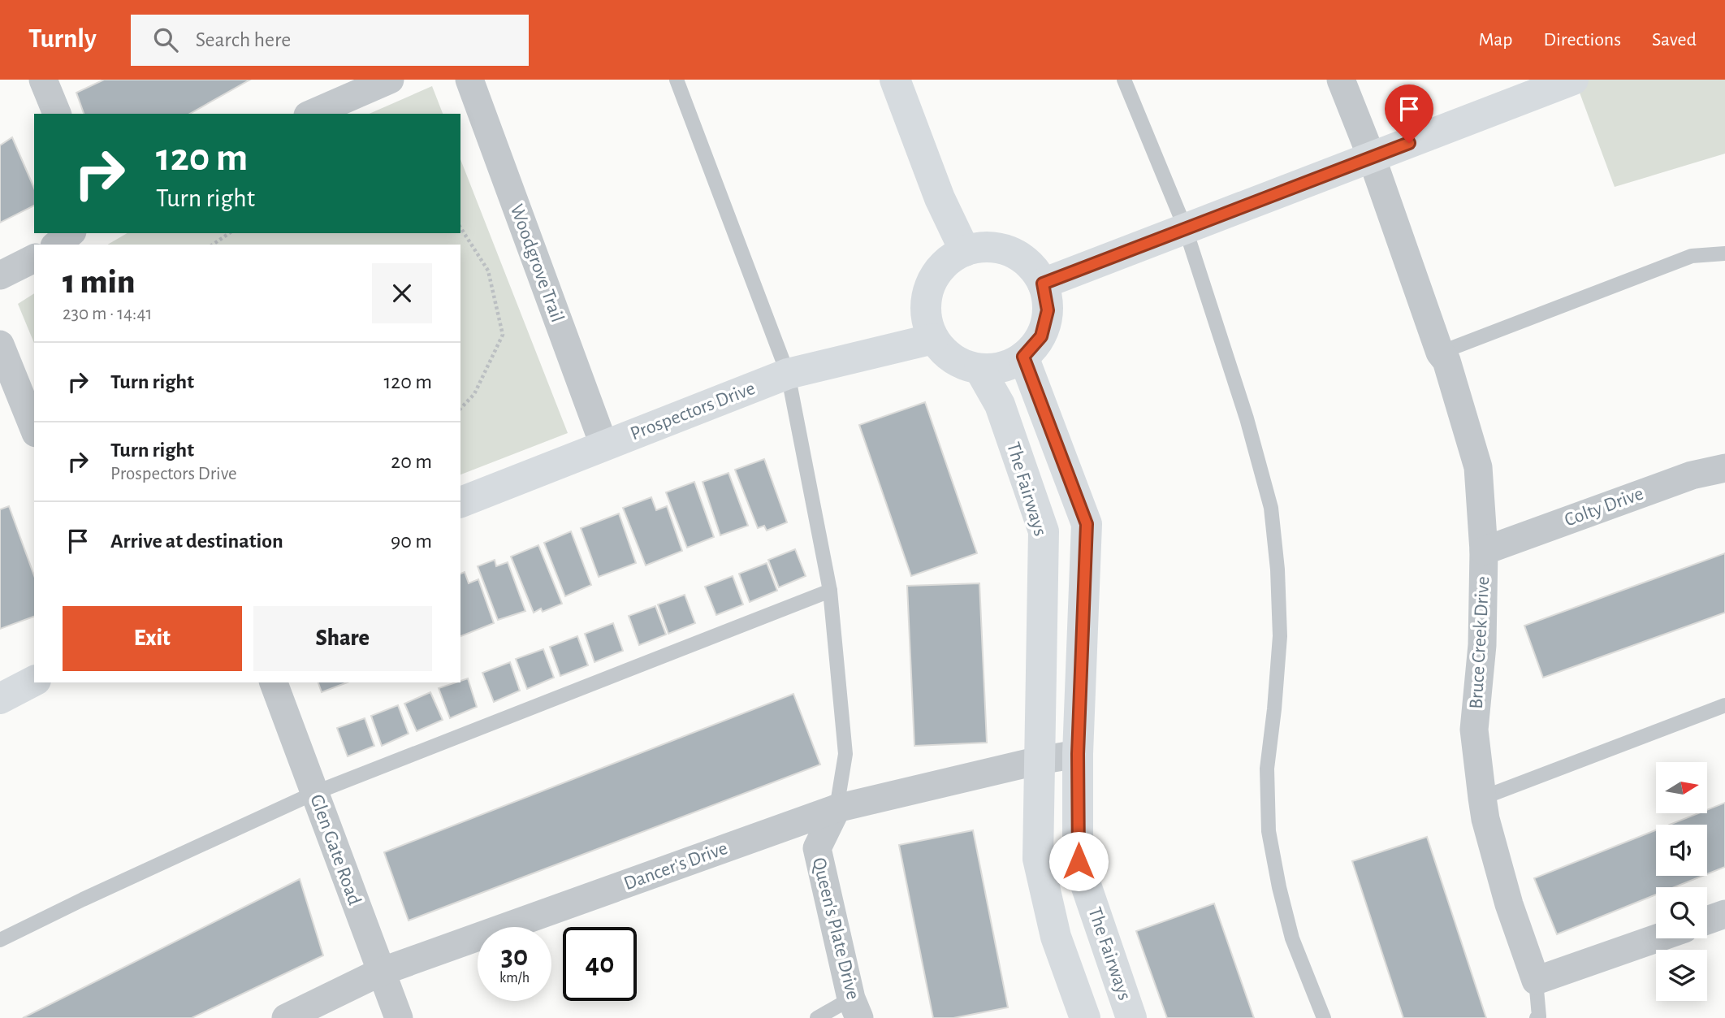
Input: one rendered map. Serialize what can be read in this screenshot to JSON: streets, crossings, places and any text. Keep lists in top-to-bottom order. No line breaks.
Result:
{"streets":{"street":["Woodgrove Trail","Prospectors Drive","The Fairways","Colty Drive","Bruce Creek Drive","Glen Gate Road","Dancer's Drive","Queen's Plate Drive"]},"crossings":[["Woodgrove Trail","Prospectors Drive"],["Prospectors Drive","The Fairways"],["The Fairways","Dancer's Drive"],["Colty Drive","Bruce Creek Drive"],["Glen Gate Road","Dancer's Drive"],["Dancer's Drive","Queen's Plate Drive"]],"north":"right","page":{"header":"Turnly","search":"Search here","nav":["Map","Directions","Saved"],"turn":["120 m","Turn right"],"heading":["1 min","230 m · 14:41"],"list":[{"name":"Turn right","value":"120 m"},{"name":"Turn right","note":"Prospectors Drive","value":"20 m"},{"name":"Arrive at destination","value":"90 m"}],"buttons":["Exit","Share"],"speed":"30 km/h","limit":"40"}}
